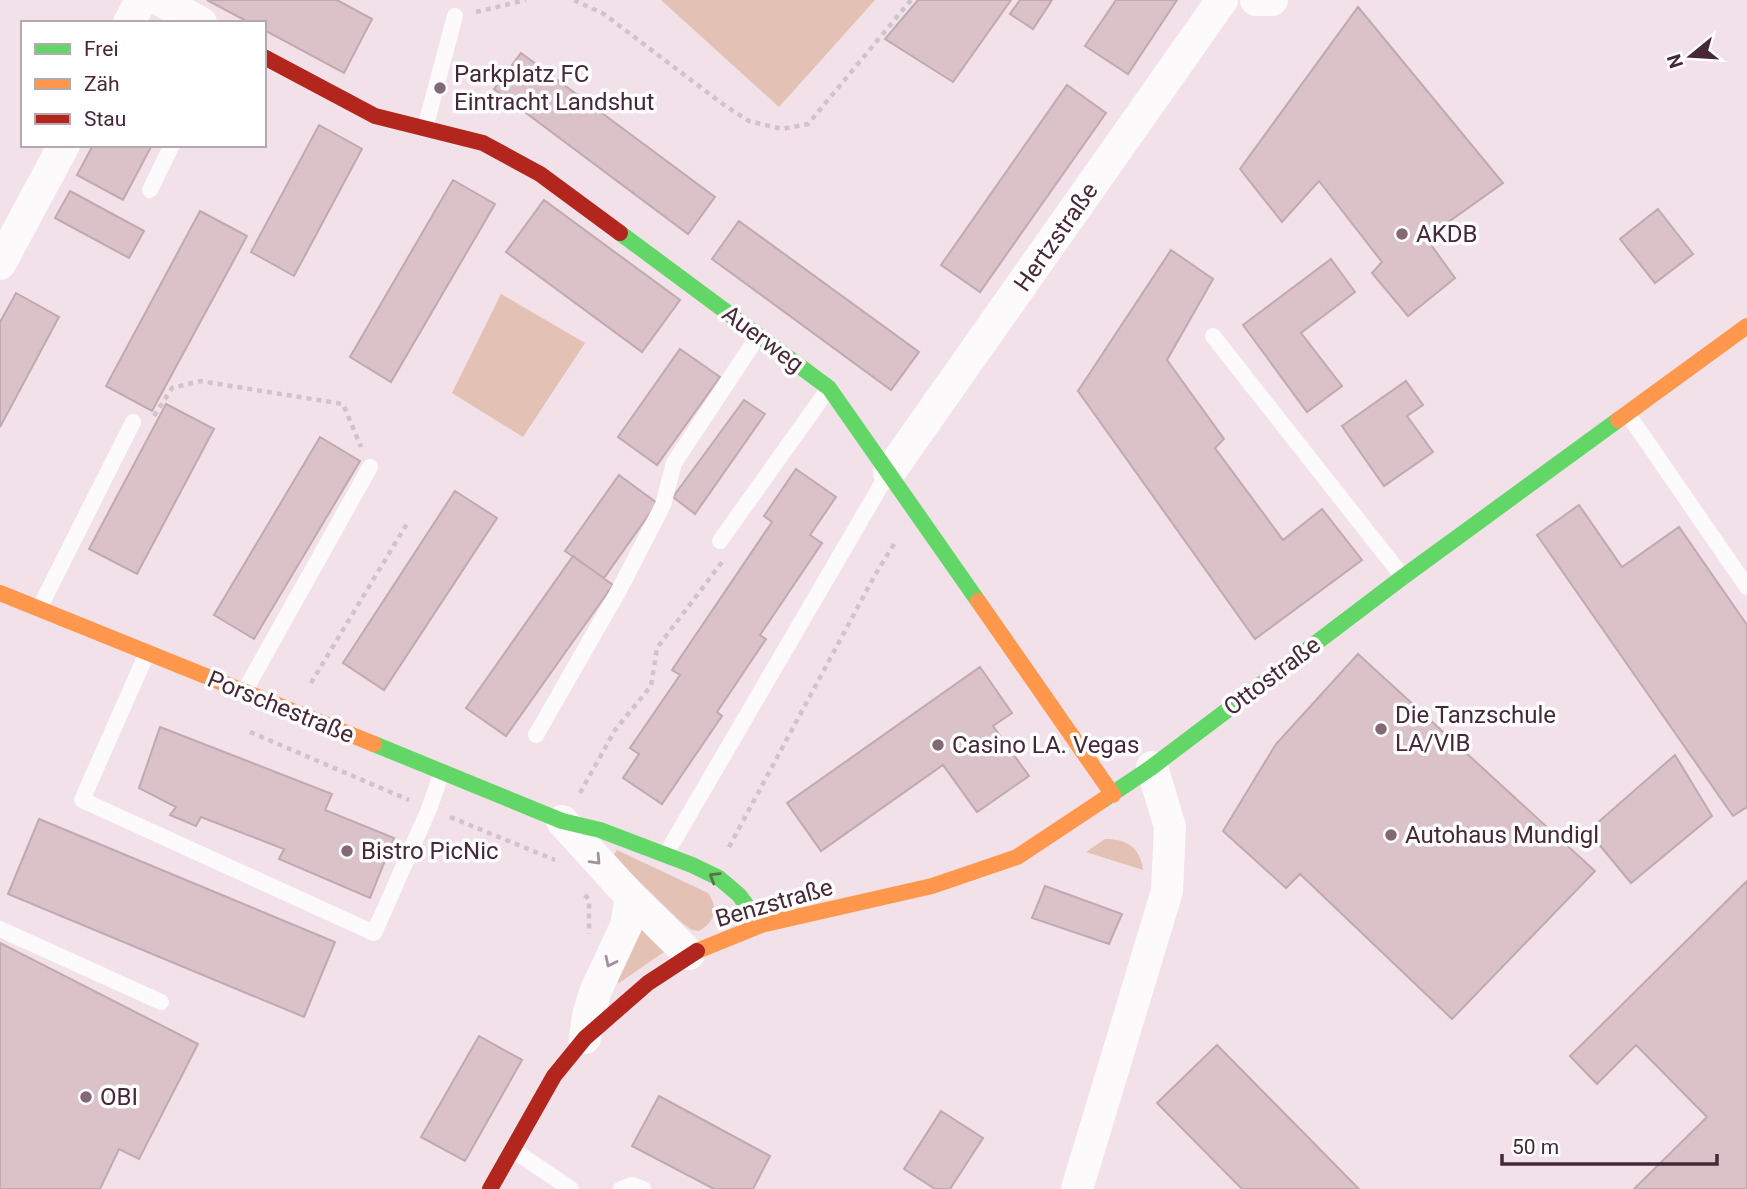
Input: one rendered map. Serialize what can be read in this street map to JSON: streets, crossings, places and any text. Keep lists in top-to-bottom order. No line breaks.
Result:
{"streets":{"street":["Hertzstraße","Auerweg","Ottostraße","Porschestraße","Benzstraße"]},"crossings":[["Hertzstraße","Auerweg"],["Auerweg","Benzstraße"],["Ottostraße","Benzstraße"],["Porschestraße","Benzstraße"]],"places":["Parkplatz FC Eintracht Landshut","AKDB","Die Tanzschule LA/VIB","Casino LA. Vegas","Autohaus Mundigl","Bistro PicNic","OBI"],"legend":["Frei","Zäh","Stau"],"scale_bar":"50 m","north":"left"}
